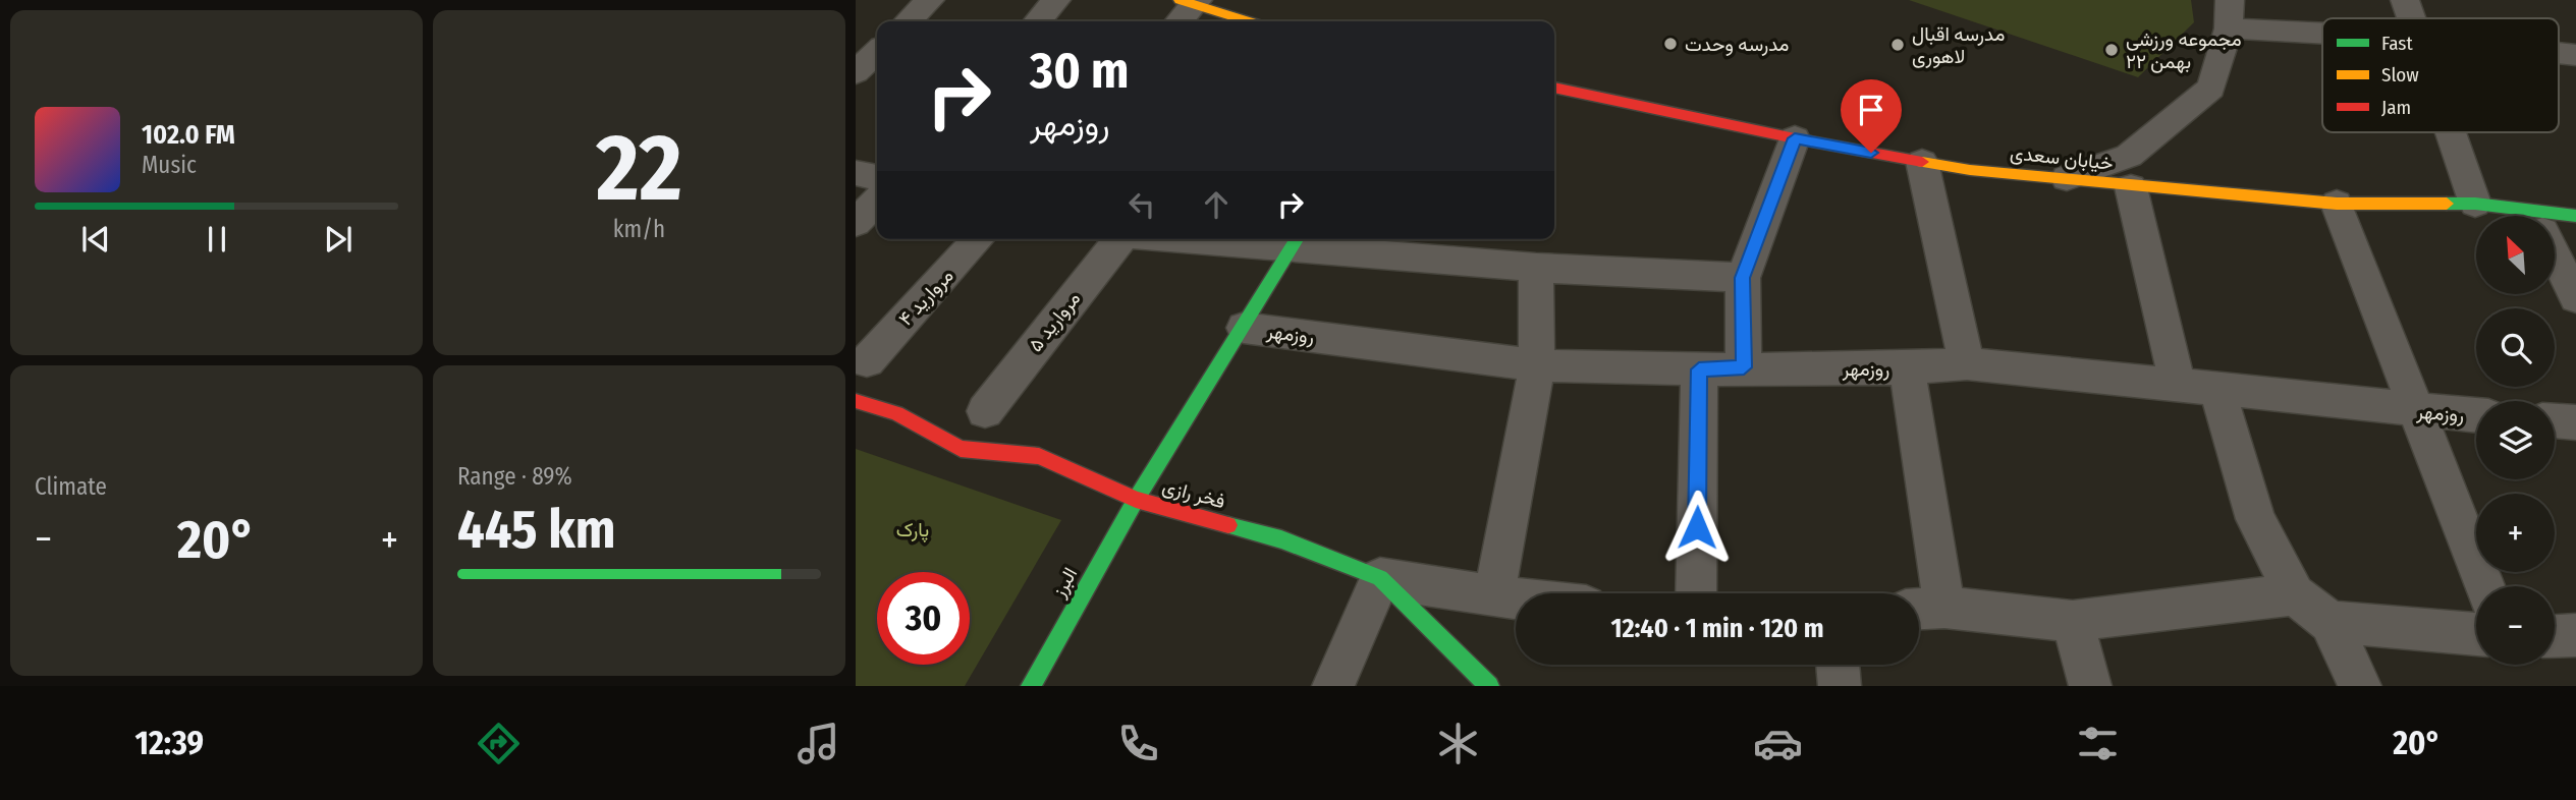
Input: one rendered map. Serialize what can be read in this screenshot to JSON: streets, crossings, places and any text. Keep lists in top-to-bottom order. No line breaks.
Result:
{"streets":{"street":["خیابان سعدی","مروارید ۴","مروارید ۵","روزمهر","فخر رازی","البرز"]},"crossings":[["روزمهر","البرز"],["فخر رازی","البرز"]],"parks":["پارک"],"places":["مدرسه وحدت","مدرسه اقبال لاهوری","مجموعه ورزشی ۲۲ بهمن"],"legend":["Fast","Slow","Jam"],"north":"top left","page":{"tile":[["22","km/h"],"Climate",["Range · 89%","445 km"]],"turn":["30 m","روزمهر"],"song":["102.0 FM","Music"],"map_buttons":["+","−"],"heat":["−","20°","+"],"limit":"30","trip":"12:40 · 1 min · 120 m","tabs":["12:39","20°"]}}
